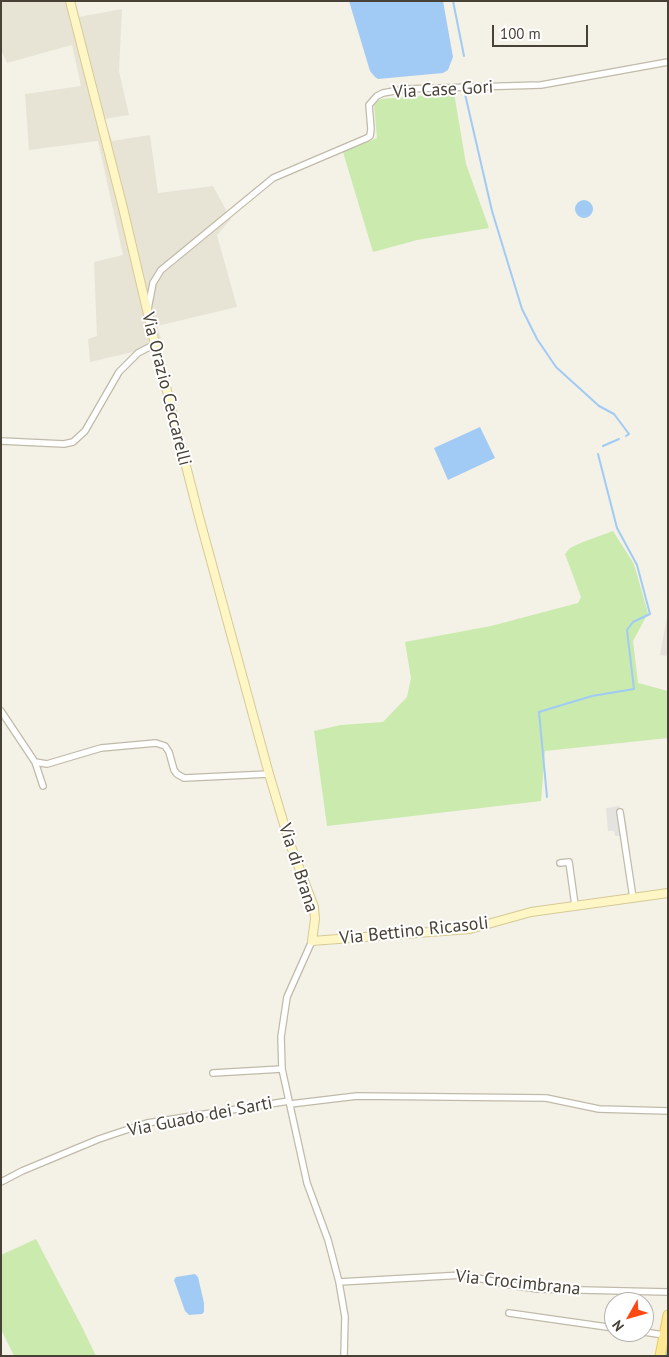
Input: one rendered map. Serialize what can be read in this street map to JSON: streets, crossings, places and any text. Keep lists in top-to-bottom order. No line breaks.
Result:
{"streets":{"street":["Via Case Gori","Via Orazio Ceccarelli","Via di Brana","Via Bettino Ricasoli","Via Guado dei Sarti","Via Crocimbrana"]},"crossings":[["Via Case Gori","Via Orazio Ceccarelli"],["Via Orazio Ceccarelli","Via di Brana"],["Via di Brana","Via Bettino Ricasoli"],["Via di Brana","Via Guado dei Sarti"],["Via di Brana","Via Crocimbrana"]],"scale_bar":"100 m","north":"bottom left"}
